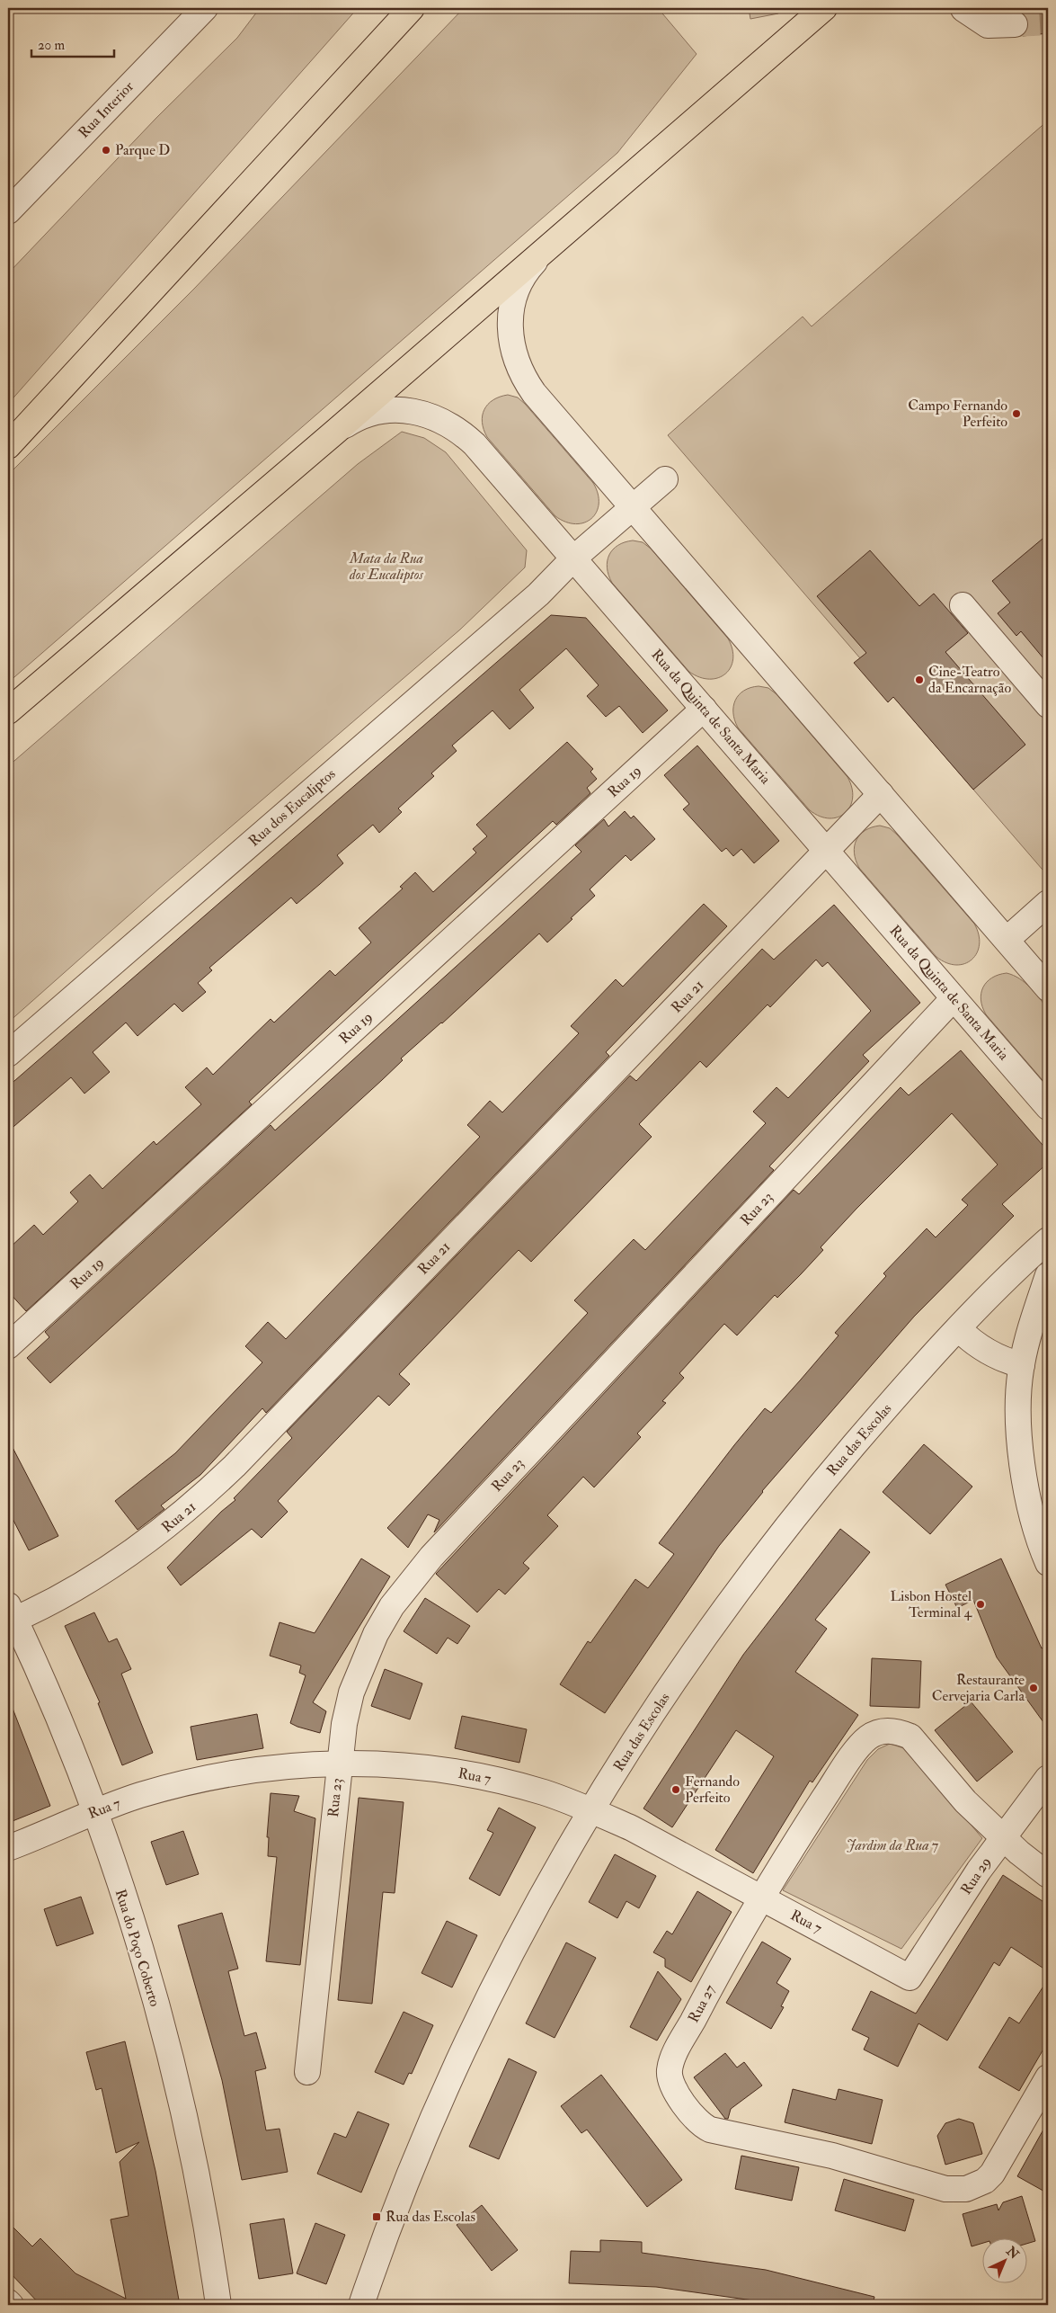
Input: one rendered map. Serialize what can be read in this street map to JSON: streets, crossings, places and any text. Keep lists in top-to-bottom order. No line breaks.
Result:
{"streets":{"street":["Rua Interior","Rua da Quinta de Santa Maria","Rua 19","Rua dos Eucaliptos","Rua 21","Rua 23","Rua das Escolas","Rua 7","Rua 29","Rua do Poço Coberto","Rua 27"]},"crossings":[["Rua da Quinta de Santa Maria","Rua 19"],["Rua da Quinta de Santa Maria","Rua dos Eucaliptos"],["Rua da Quinta de Santa Maria","Rua 21"],["Rua da Quinta de Santa Maria","Rua 23"],["Rua 21","Rua do Poço Coberto"],["Rua 23","Rua 7"],["Rua das Escolas","Rua 7"],["Rua 7","Rua 29"],["Rua 7","Rua do Poço Coberto"],["Rua 7","Rua 27"],["Rua 29","Rua 27"]],"parks":["Mata da Rua dos Eucaliptos","Jardim da Rua 7"],"places":{"other":["Parque D","Campo Fernando Perfeito","Cine-Teatro da Encarnação","Lisbon Hostel Terminal 4","Restaurante Cervejaria Carla","Fernando Perfeito"],"transit":["Rua das Escolas"]},"scale_bar":"20 m","north":"top right"}
